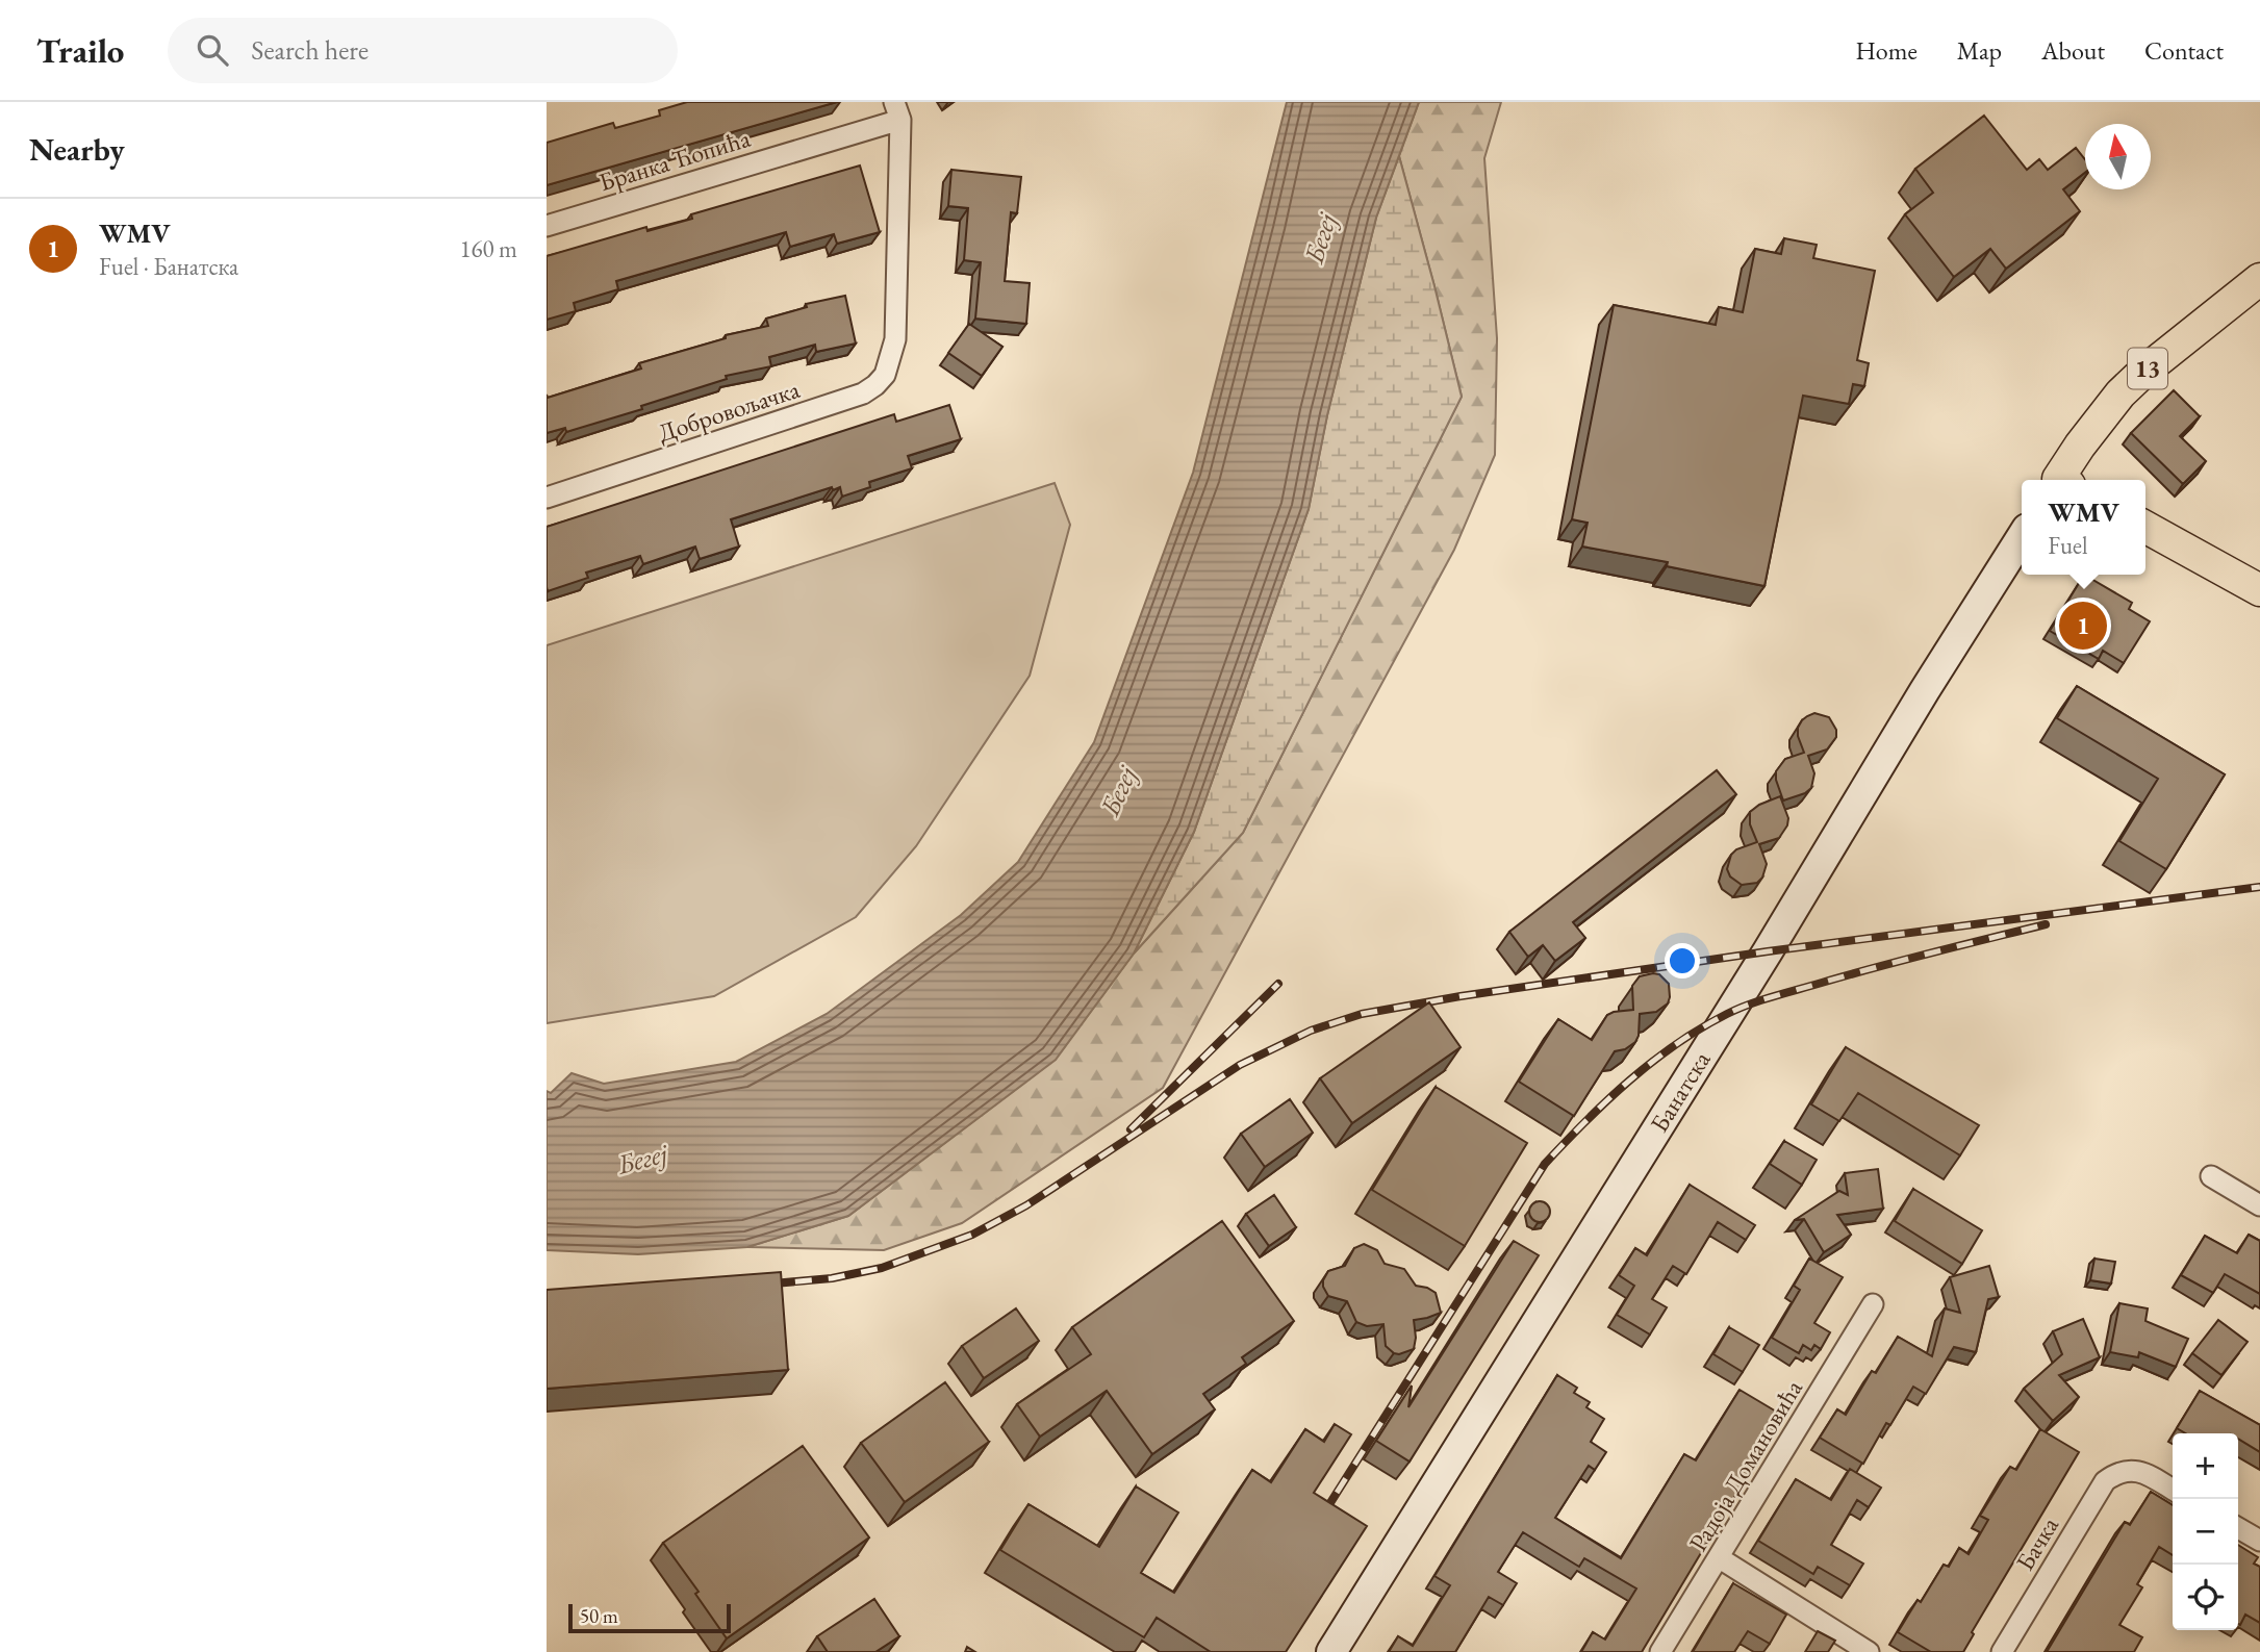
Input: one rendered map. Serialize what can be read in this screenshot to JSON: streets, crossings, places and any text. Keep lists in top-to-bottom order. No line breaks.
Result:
{"streets":{"main road":["13","Банатска"],"street":["Бранка Ћопића","Добровољачка","Радоја Домановића","Бачка"]},"crossings":[["Бранка Ћопића","Добровољачка"]],"water":["Бегеј"],"scale_bar":"50 m","north":"top","page":{"header":"Trailo","search":"Search here","nav":["Home","Map","About","Contact"],"heading":"Nearby","list":[{"mark":"1","name":"WMV","note":"Fuel · Банатска","value":"160 m"}],"popup":["WMV","Fuel"],"pins":"1","map_buttons":["+","−"],"scale":"50 m"}}
